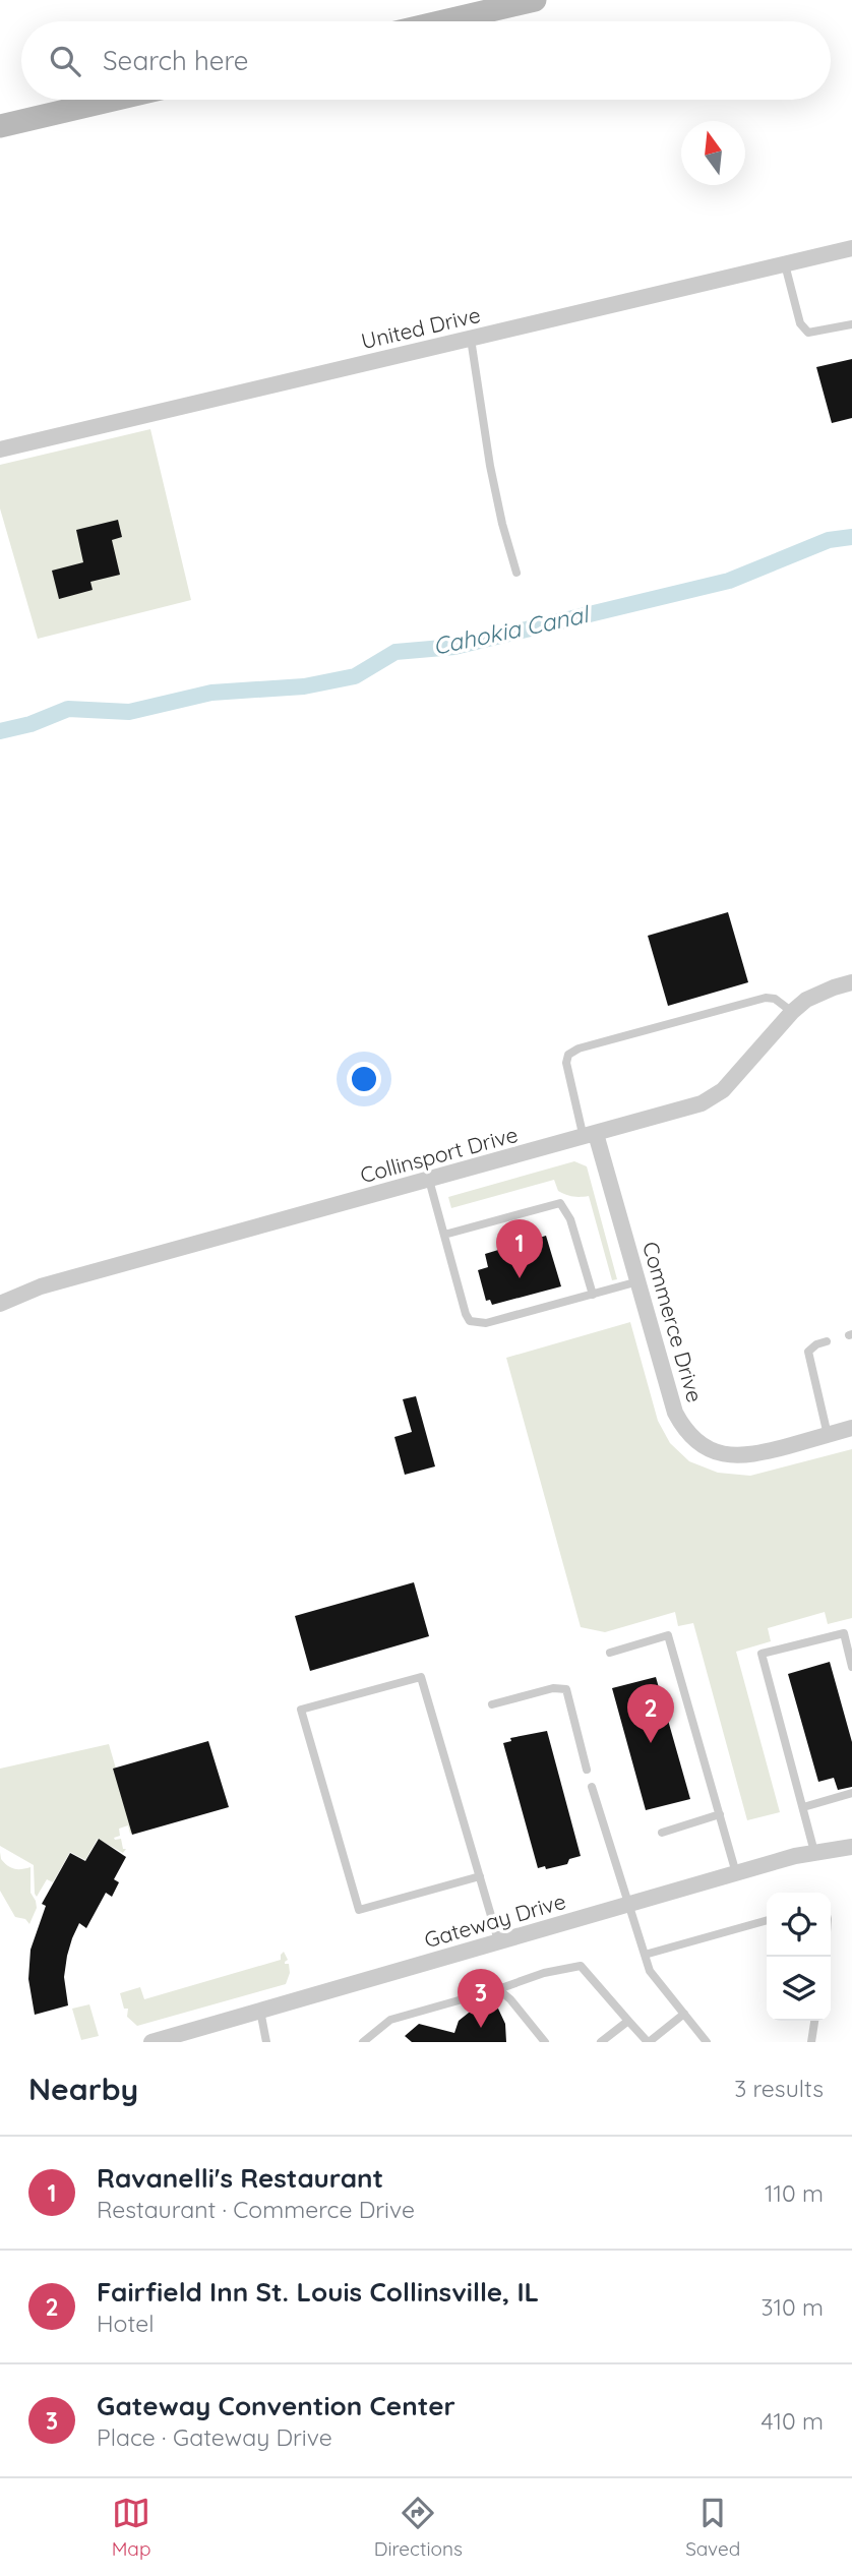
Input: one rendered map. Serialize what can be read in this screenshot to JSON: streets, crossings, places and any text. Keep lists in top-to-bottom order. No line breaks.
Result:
{"streets":{"street":["United Drive","Collinsport Drive","Commerce Drive","Gateway Drive"]},"crossings":[["Collinsport Drive","Commerce Drive"]],"water":["Cahokia Canal"],"north":"top","page":{"search":"Search here","pins":["1","2","3"],"heading":["Nearby","3 results"],"list":[{"mark":"1","name":"Ravanelli's Restaurant","note":"Restaurant · Commerce Drive","value":"110 m"},{"mark":"2","name":"Fairfield Inn St. Louis Collinsville, IL","note":"Hotel","value":"310 m"},{"mark":"3","name":"Gateway Convention Center","note":"Place · Gateway Drive","value":"410 m"}],"nav":["Map","Directions","Saved"]}}
